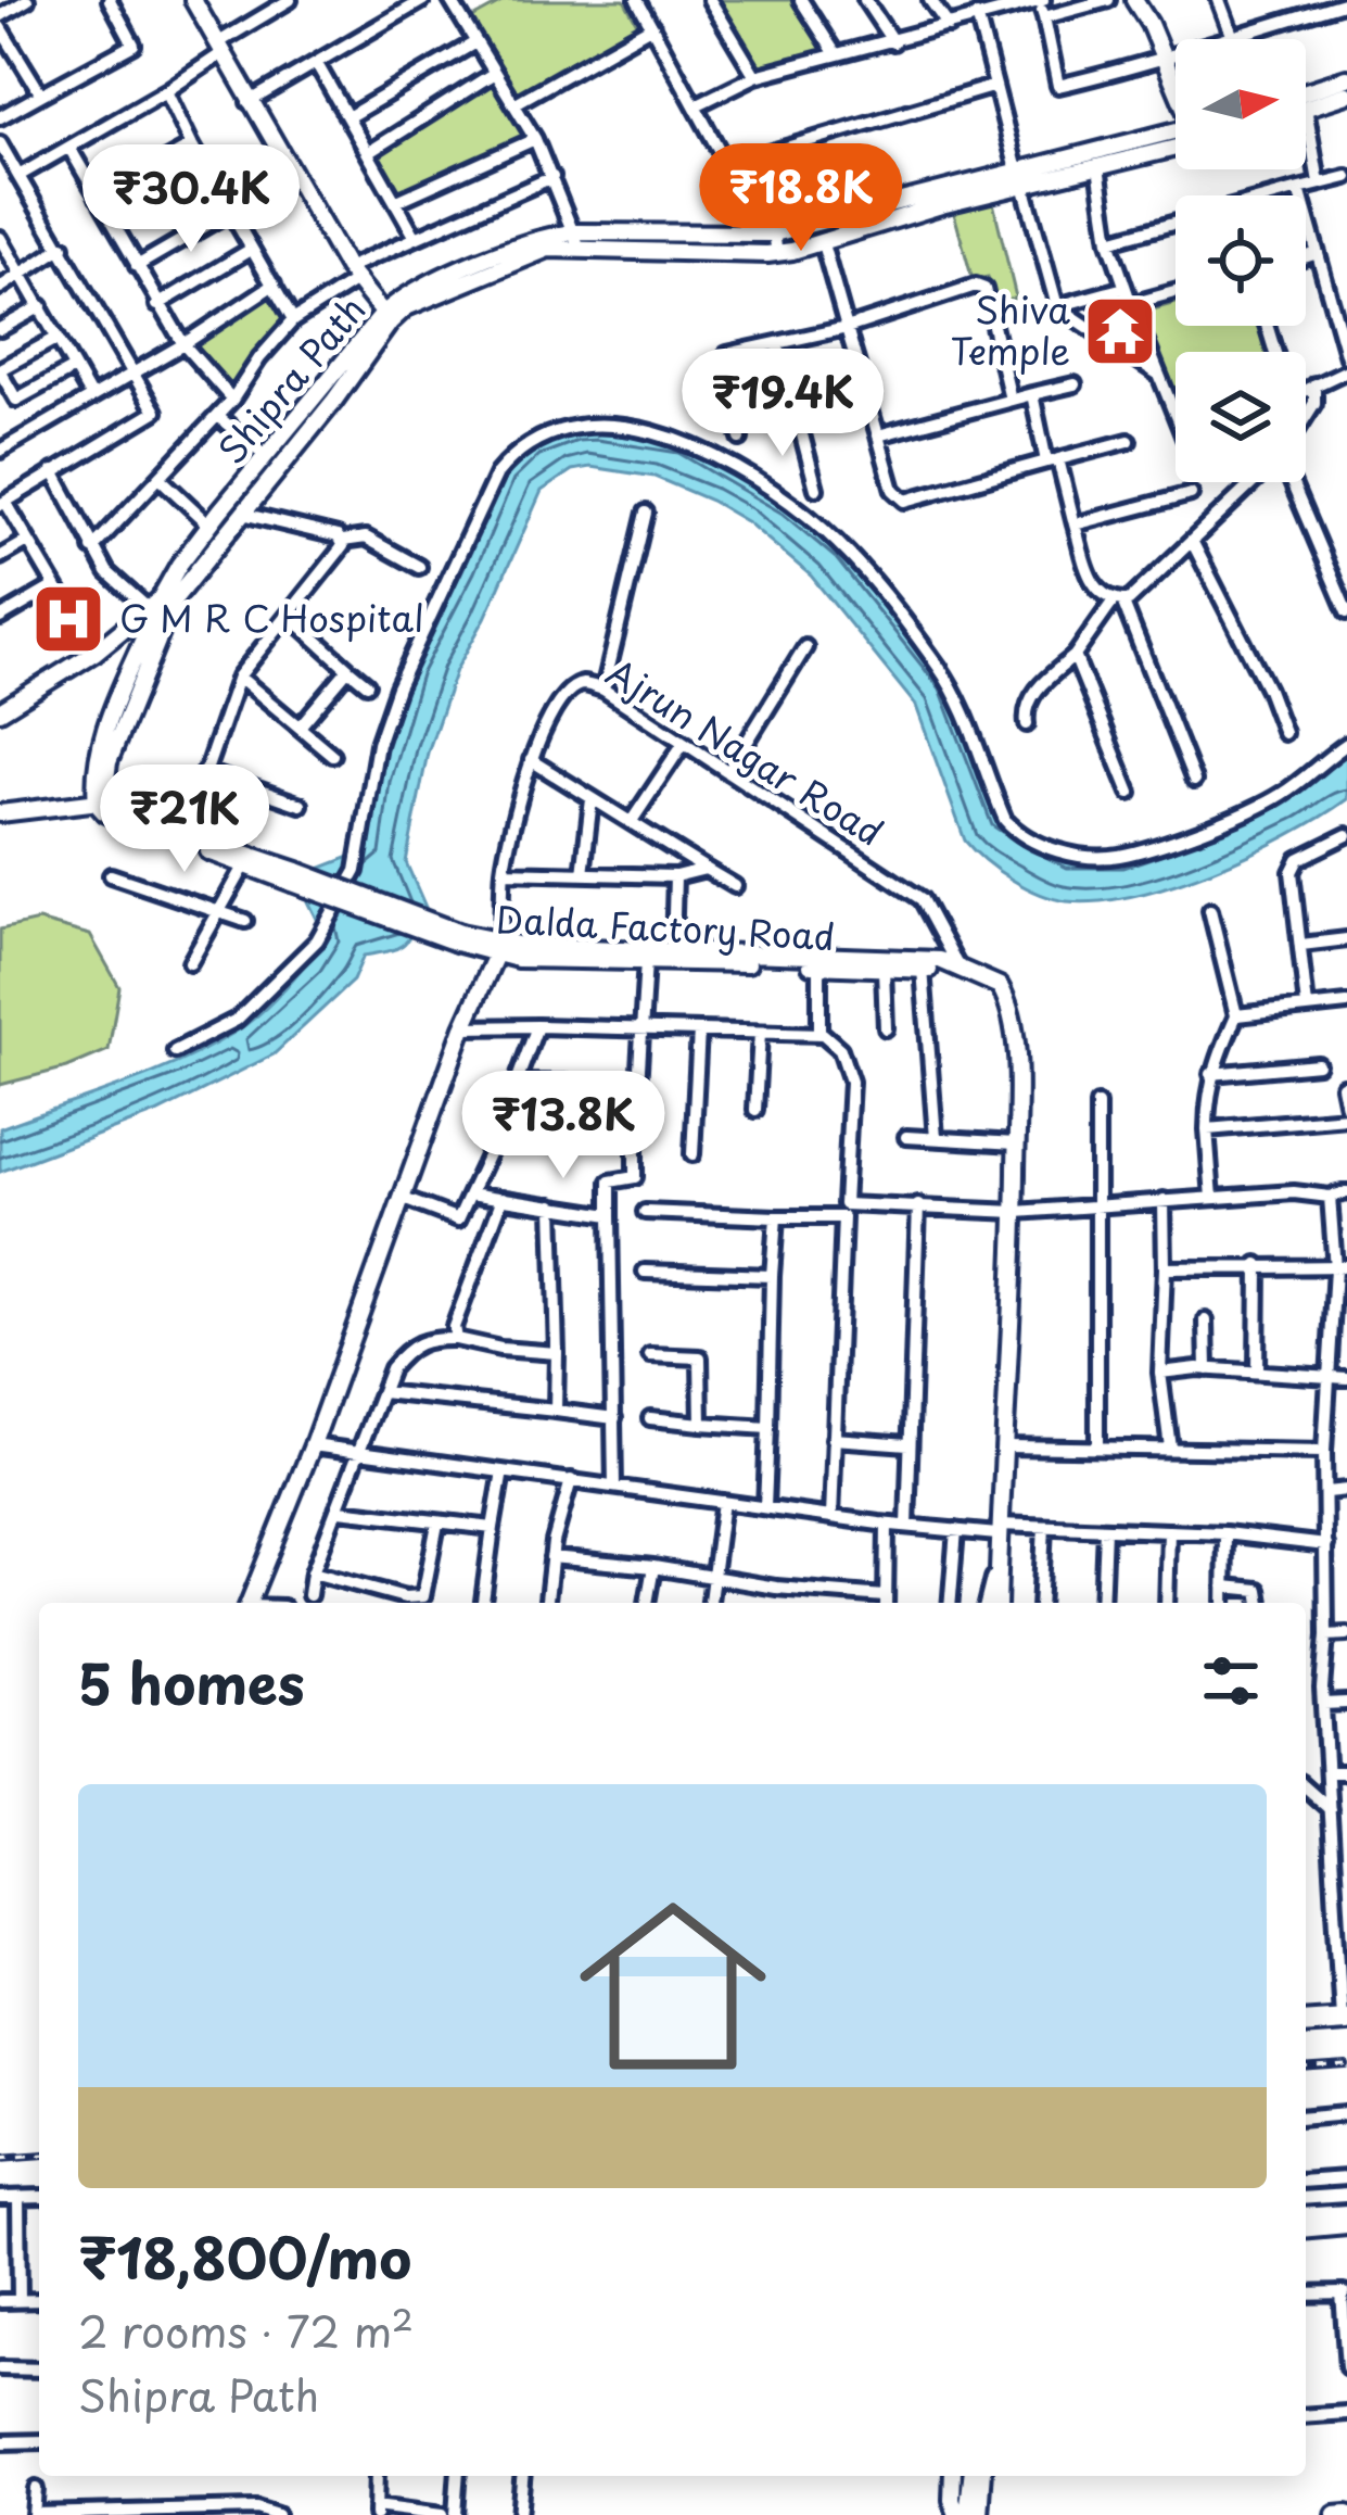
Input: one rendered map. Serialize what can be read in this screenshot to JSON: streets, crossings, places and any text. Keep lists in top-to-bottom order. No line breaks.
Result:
{"streets":{"street":["Shipra Path","Ajrun Nagar Road","Dalda Factory Road"]},"crossings":[["Ajrun Nagar Road","Dalda Factory Road"]],"places":{"temple":["Shiva Temple"],"hospital":["G M R C Hospital"]},"north":"right","page":{"price":["₹18.8K","₹30.4K","₹19.4K","₹21K","₹13.8K"],"heading":"5 homes","list":[{"name":"₹18,800/mo","note":"2 rooms · 72 m² · Shipra Path"}]}}
